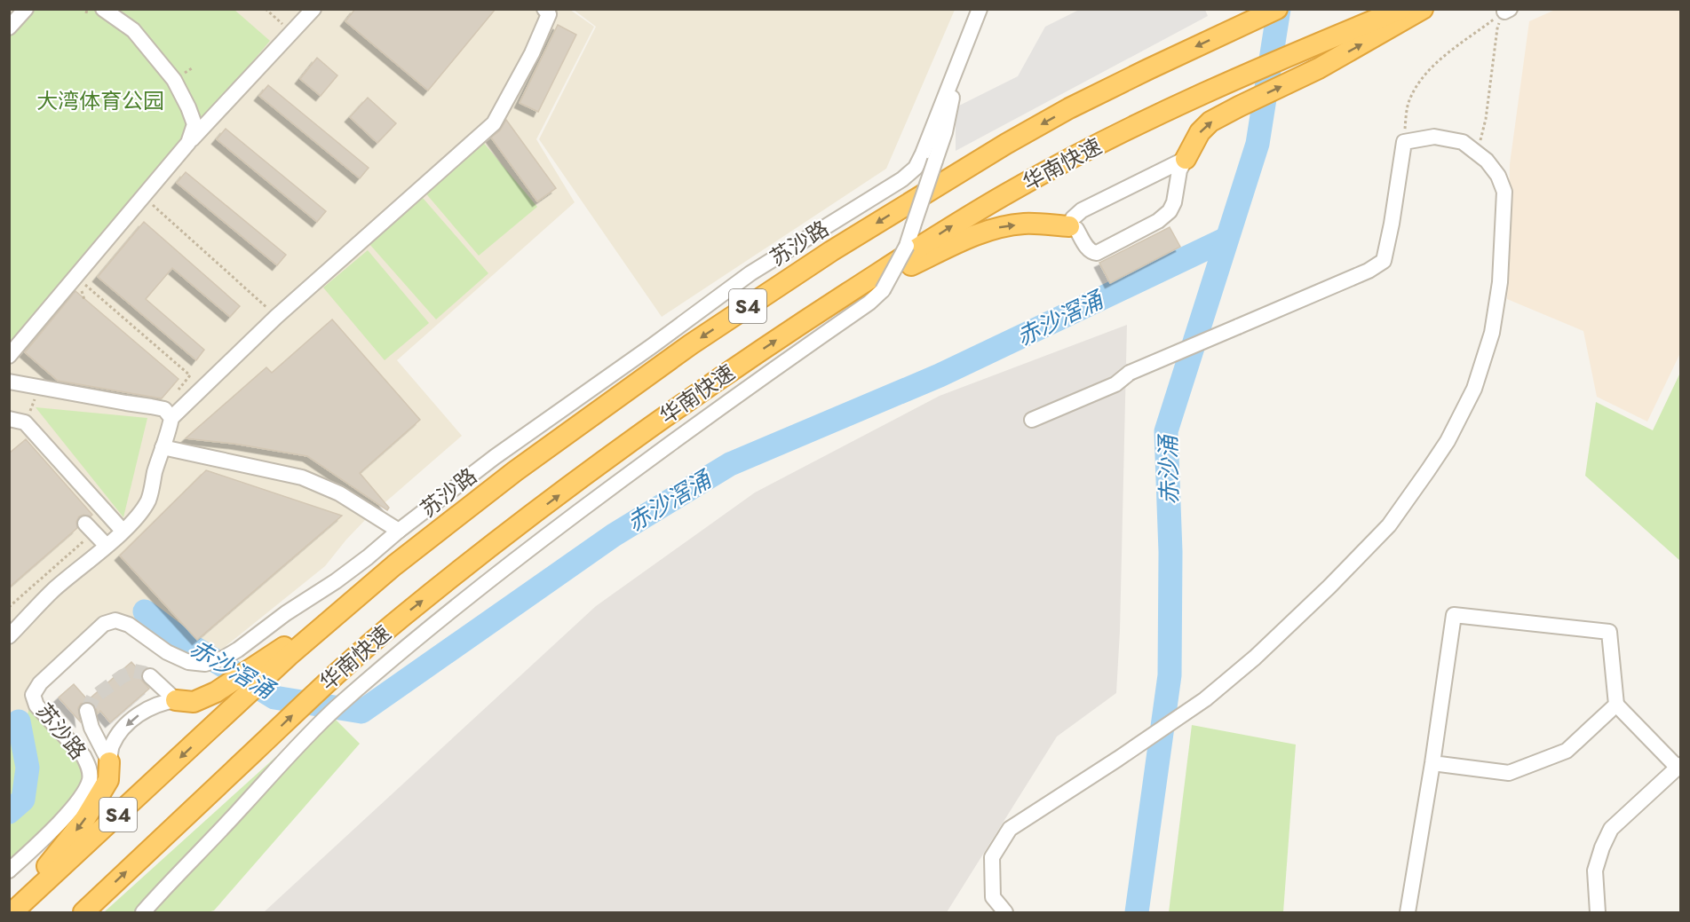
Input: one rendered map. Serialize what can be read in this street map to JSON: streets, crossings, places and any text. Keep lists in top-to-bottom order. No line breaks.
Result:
{"streets":{"highway":["华南快速","S4"],"street":["苏沙路"]},"water":["赤沙滘涌","赤沙涌"],"parks":["大湾体育公园"]}
